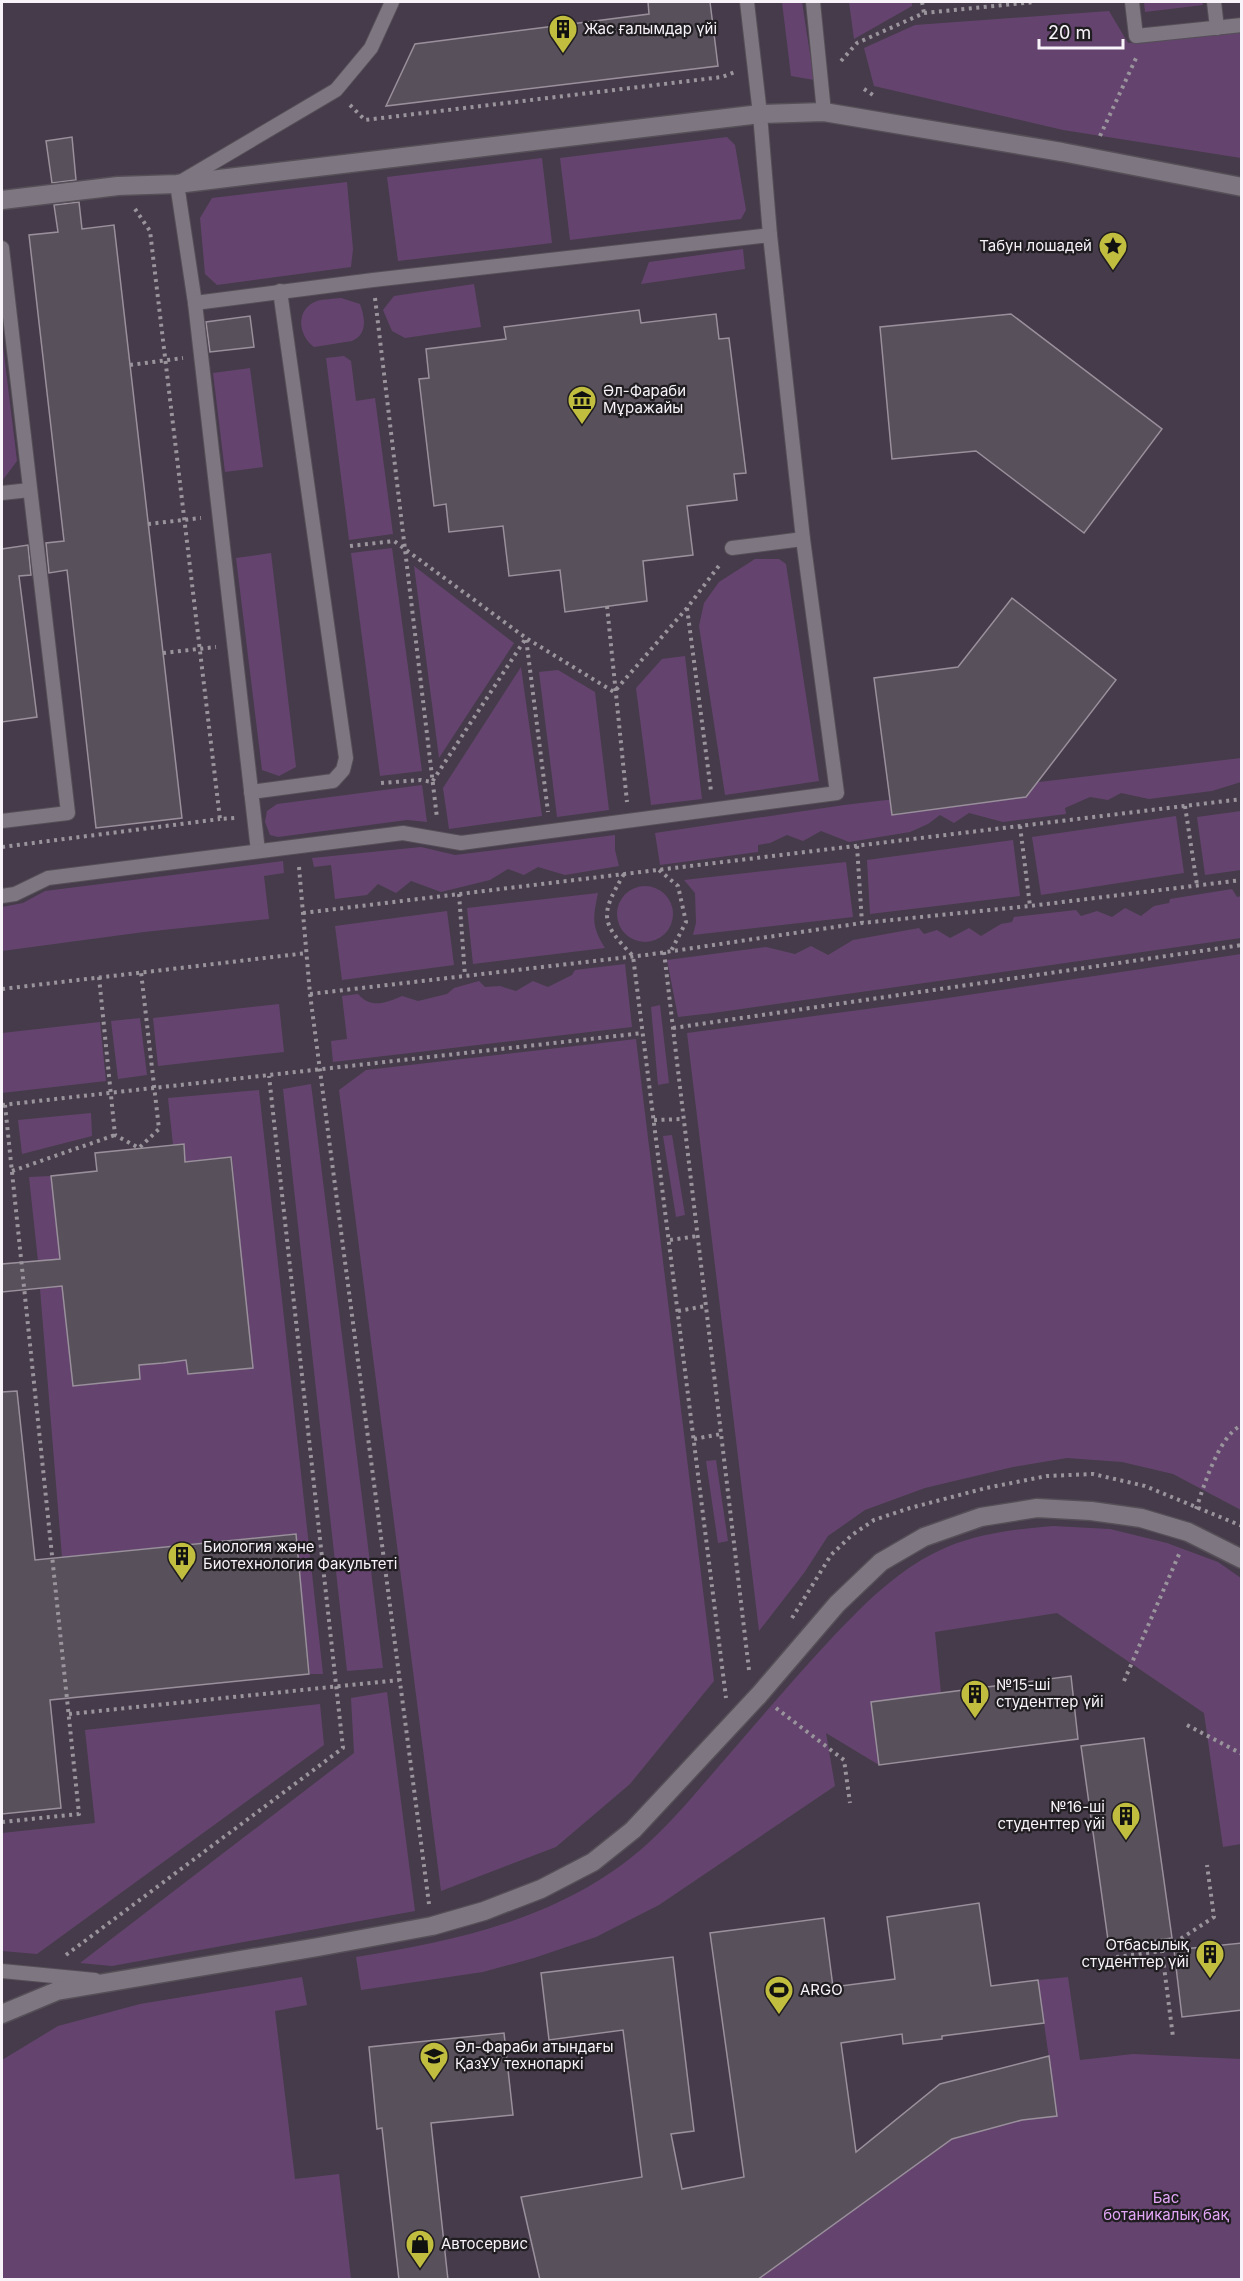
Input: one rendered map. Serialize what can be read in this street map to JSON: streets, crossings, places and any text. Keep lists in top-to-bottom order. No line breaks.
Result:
{"parks":["Бас ботаникалық бақ"],"places":{"building":["Жас ғалымдар үйі","Биология және Биотехнология Факультеті","№15-ші студенттер үйі","№16-ші студенттер үйі","Отбасылық студенттер үйі"],"place":["Табун лошадей"],"museum":["Әл-Фараби Мұражайы"],"sports":["ARGO"],"school or university":["Әл-Фараби атындағы ҚазҰУ технопаркі"],"shop":["Автосервис"]},"scale_bar":"20 m"}
